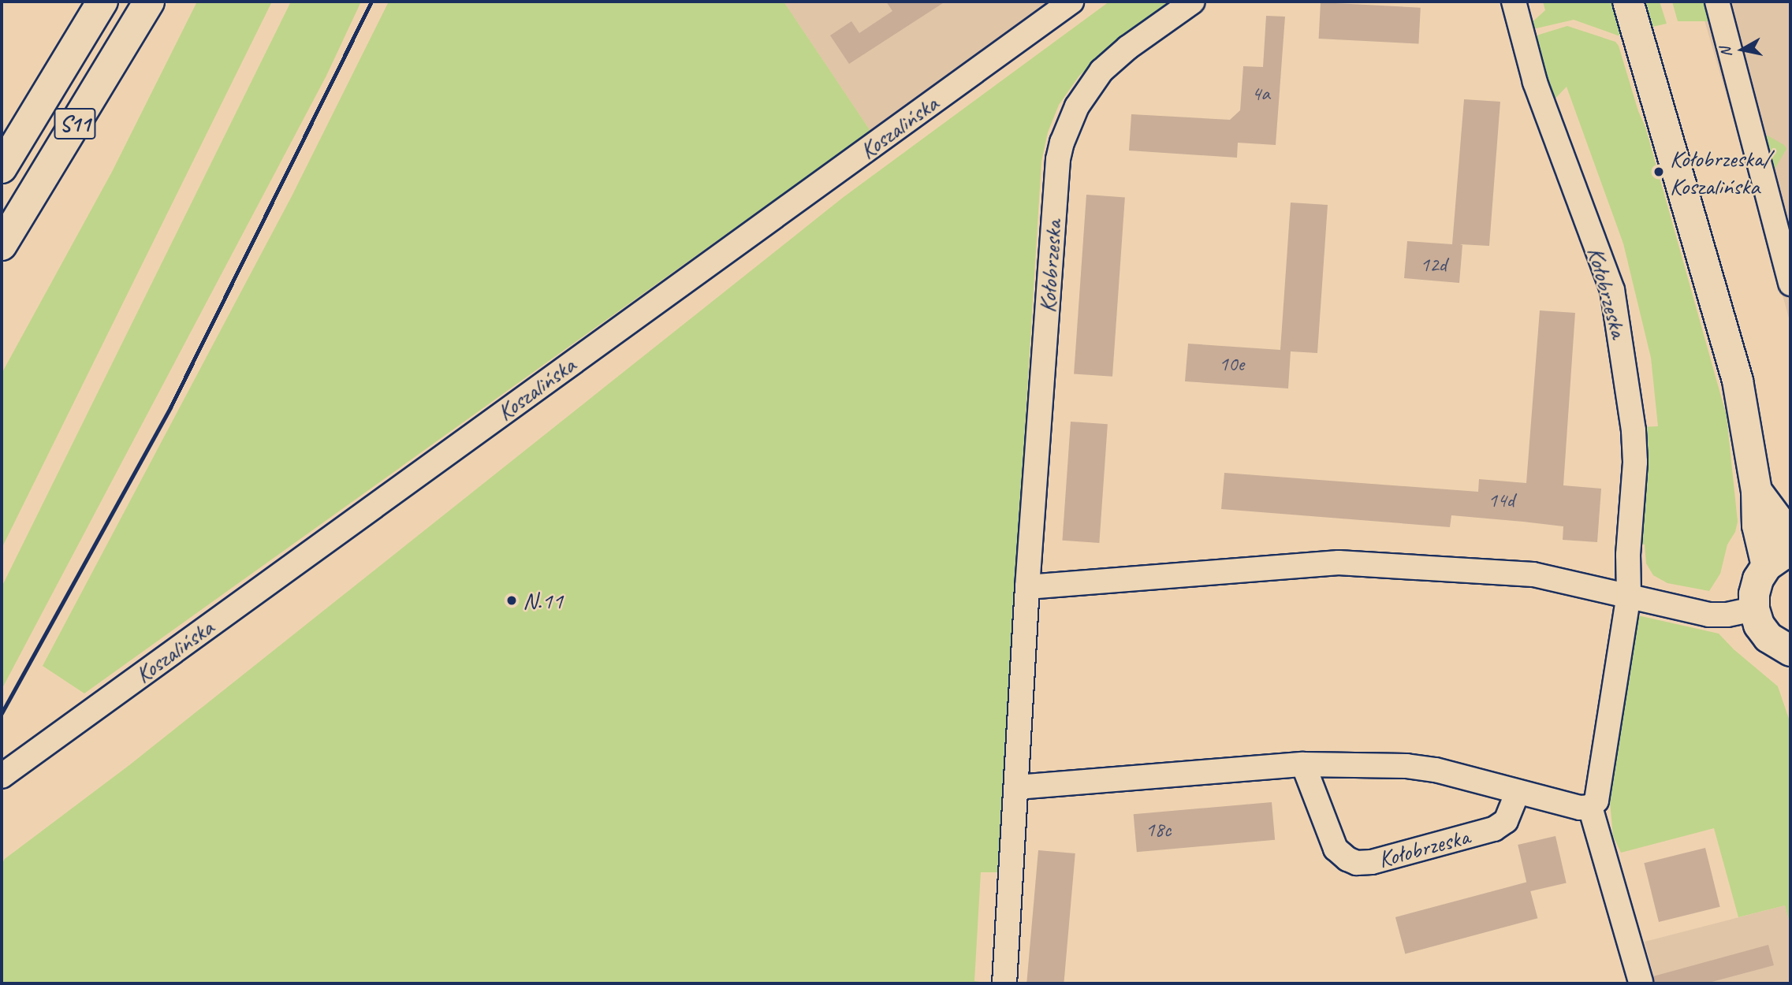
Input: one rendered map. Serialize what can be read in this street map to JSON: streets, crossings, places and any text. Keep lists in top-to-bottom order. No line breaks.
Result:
{"streets":{"main road":["S11"],"street":["Koszalińska","Kołobrzeska"]},"places":["Kołobrzeska/ Koszalińska","N.11"],"house_numbers":["4a","12d","10e","14d","18c"],"north":"left"}
